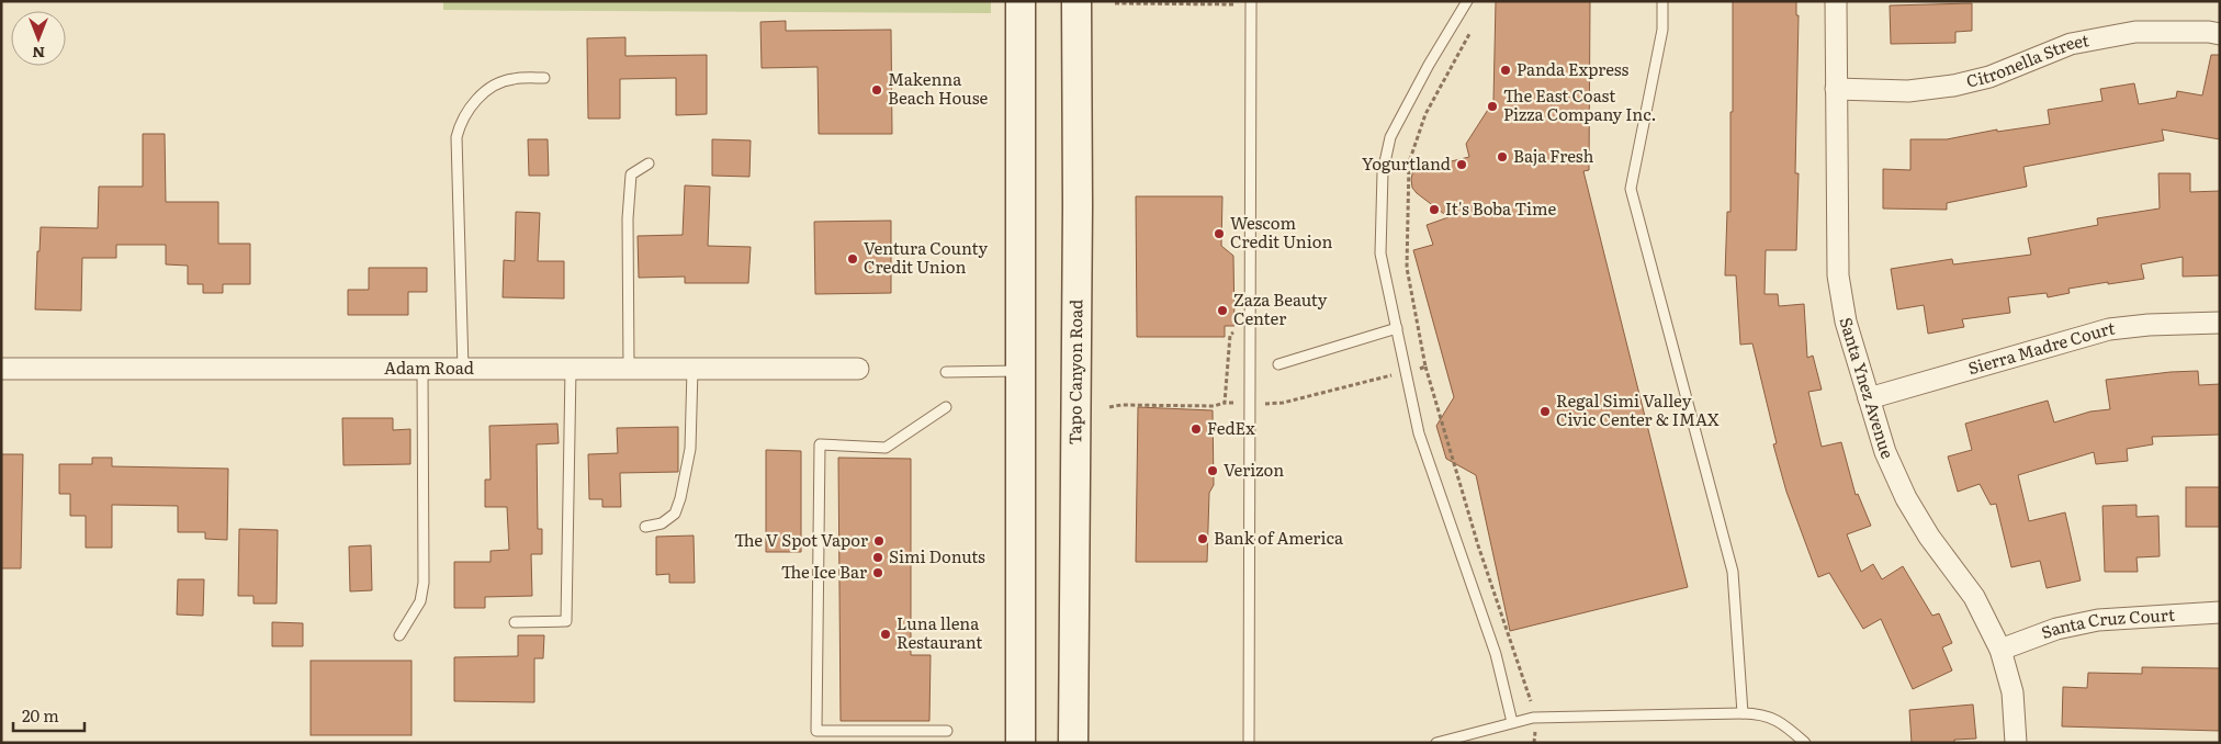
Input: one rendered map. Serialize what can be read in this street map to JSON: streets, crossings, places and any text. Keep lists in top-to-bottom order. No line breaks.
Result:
{"streets":{"main road":["Tapo Canyon Road"],"street":["Citronella Street","Sierra Madre Court","Adam Road","Santa Ynez Avenue","Santa Cruz Court"]},"crossings":[["Citronella Street","Santa Ynez Avenue"],["Sierra Madre Court","Santa Ynez Avenue"],["Santa Ynez Avenue","Santa Cruz Court"]],"places":["Panda Express","Makenna Beach House","The East Coast Pizza Company Inc.","Baja Fresh","Yogurtland","It's Boba Time","Wescom Credit Union","Ventura County Credit Union","Zaza Beauty Center","Regal Simi Valley Civic Center & IMAX","FedEx","Verizon","Bank of America","The V Spot Vapor","Simi Donuts","The Ice Bar","Luna llena Restaurant"],"scale_bar":"20 m","north":"bottom"}
